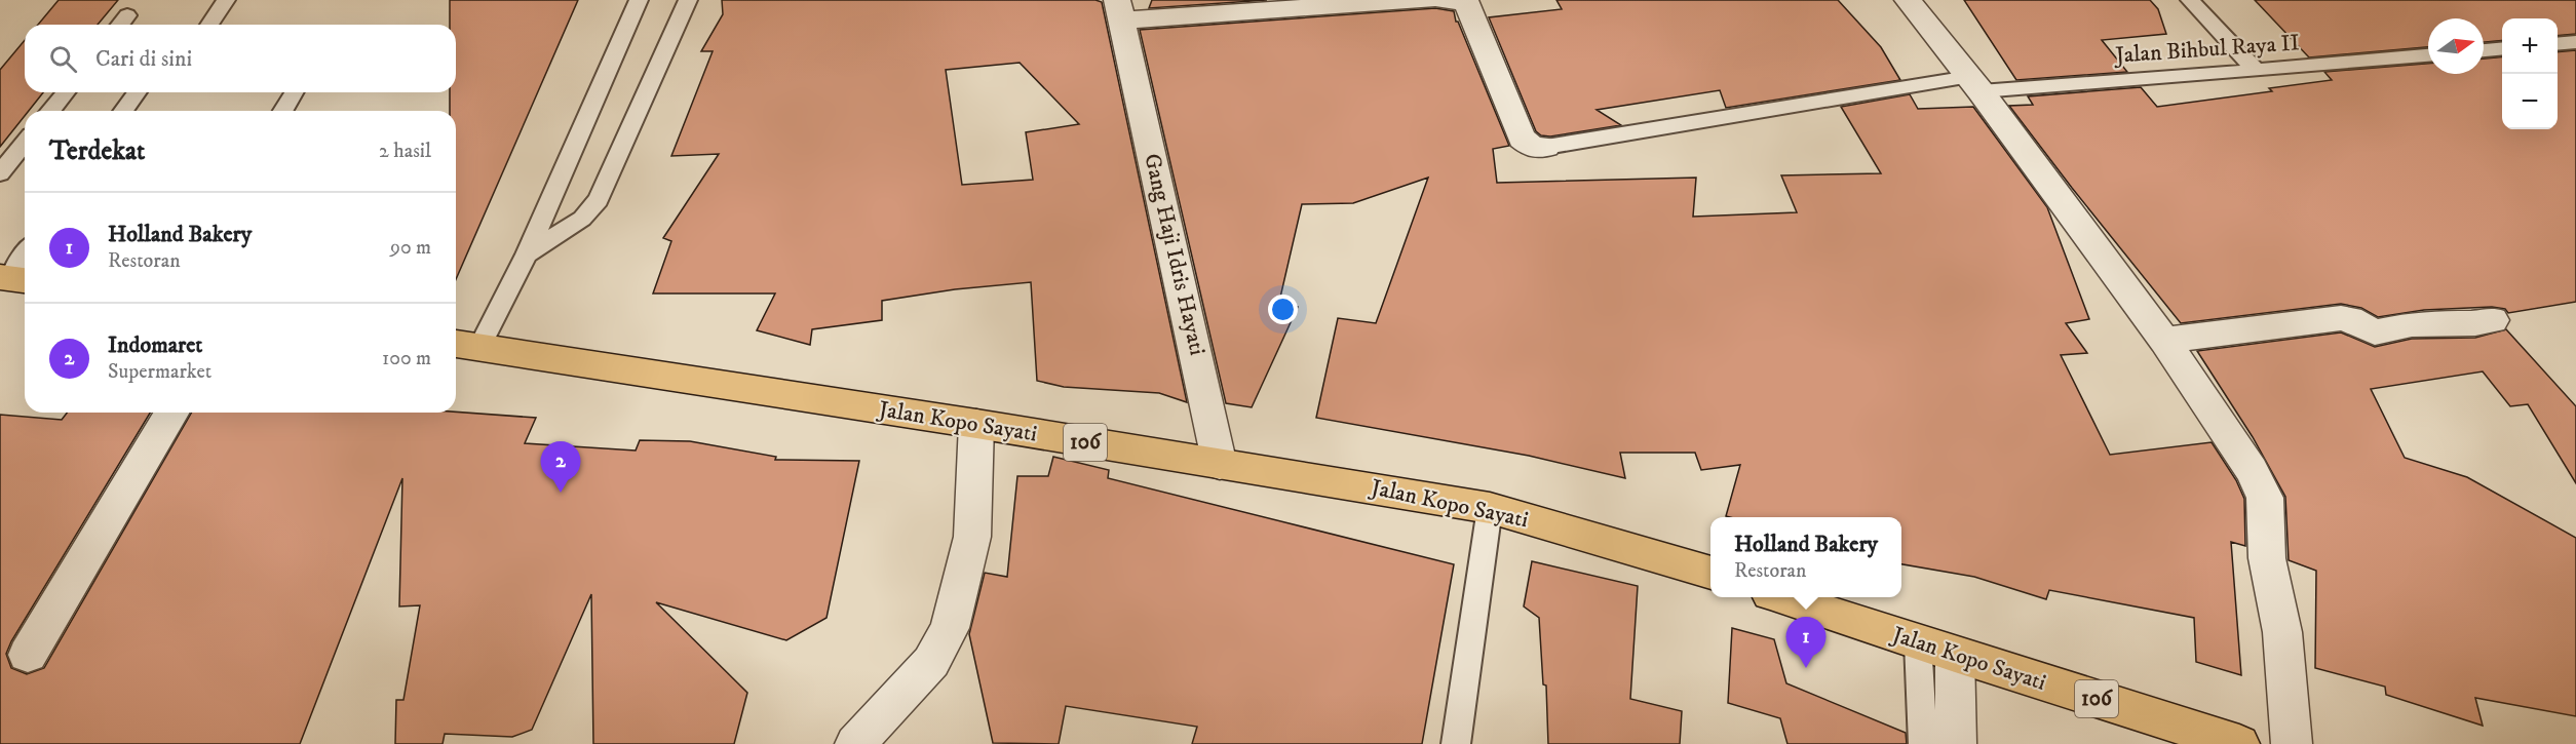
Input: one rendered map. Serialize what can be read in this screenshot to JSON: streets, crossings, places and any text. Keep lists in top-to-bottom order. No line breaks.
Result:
{"streets":{"main road":["Jalan Kopo Sayati","106"],"street":["Gang Haji Idris Hayati"],"lane":["Jalan Bihbul Raya II"]},"crossings":[["Gang Haji Idris Hayati","Jalan Kopo Sayati"]],"north":"right","page":{"map_buttons":["+","−"],"search":"Cari di sini","heading":["Terdekat","2 hasil"],"list":[{"mark":"1","name":"Holland Bakery","note":"Restoran","value":"90 m"},{"mark":"2","name":"Indomaret","note":"Supermarket","value":"100 m"}],"pins":["2","1"],"popup":["Holland Bakery","Restoran"]}}
